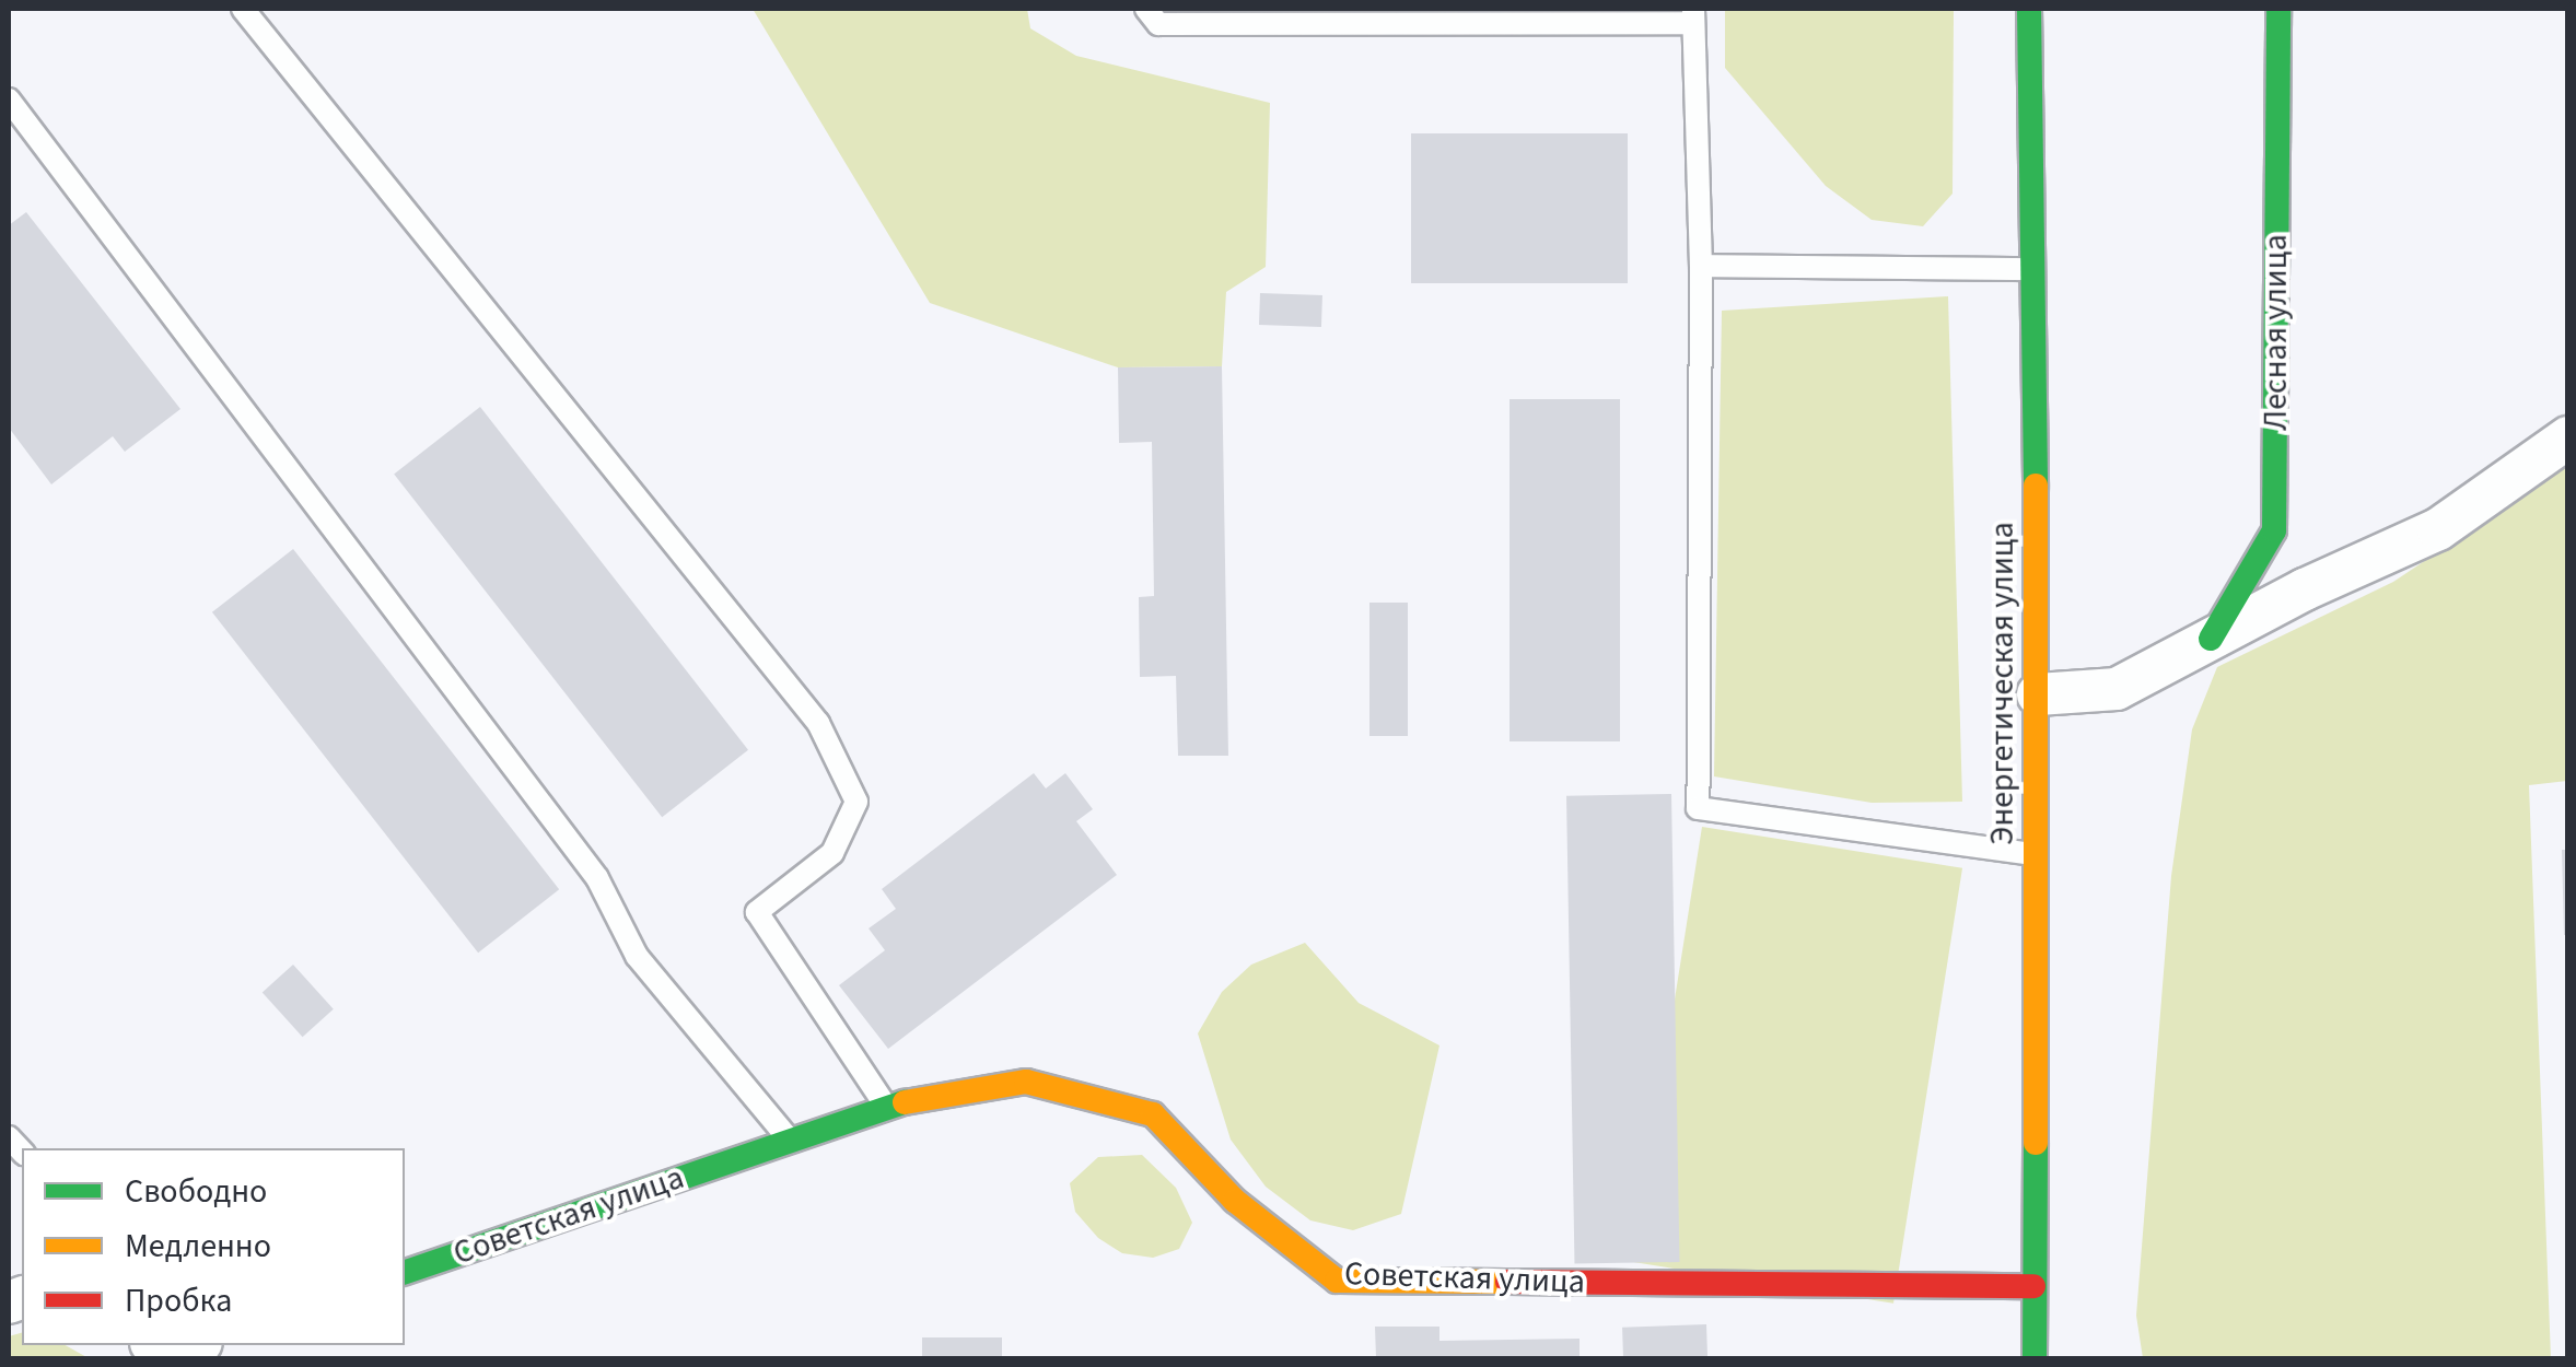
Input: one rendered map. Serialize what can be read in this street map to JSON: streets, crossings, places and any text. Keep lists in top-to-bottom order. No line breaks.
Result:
{"streets":{"street":["Лесная улица","Энергетическая улица","Советская улица"]},"crossings":[["Энергетическая улица","Советская улица"]],"legend":["Свободно","Медленно","Пробка"]}
